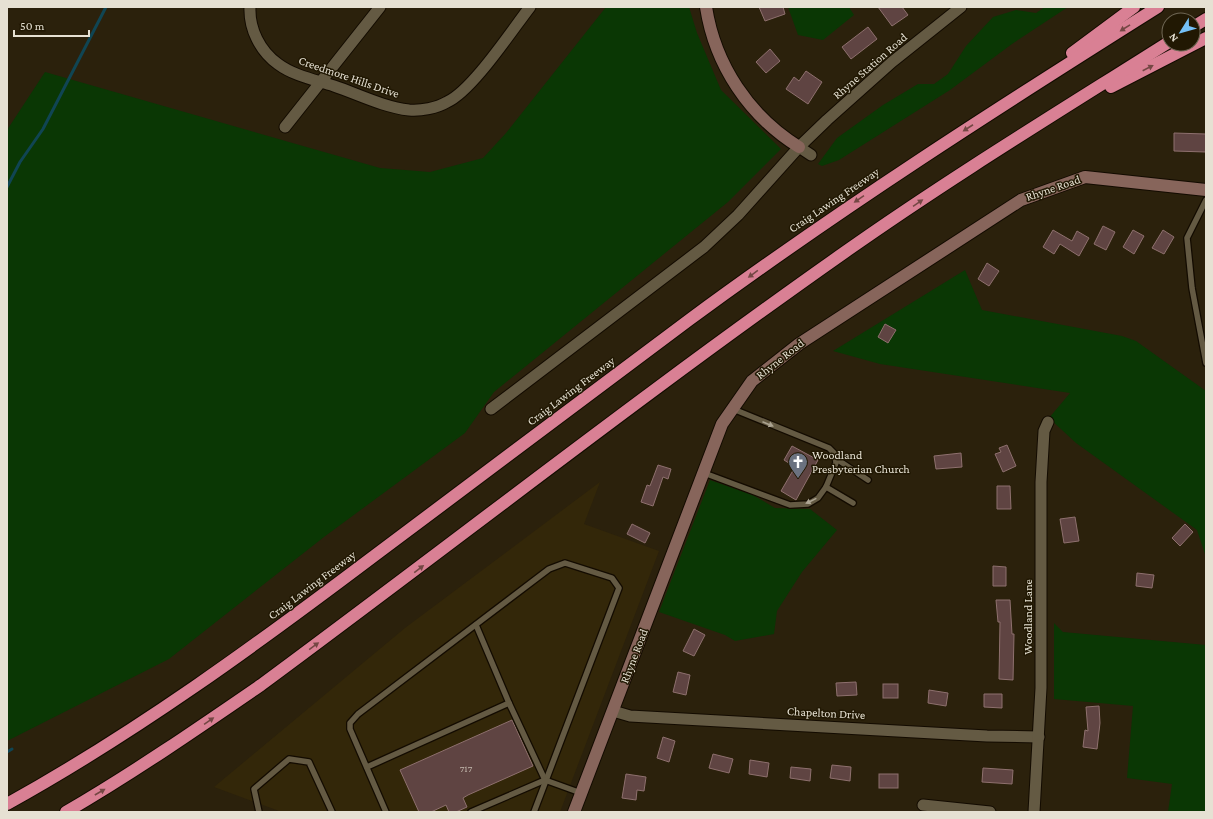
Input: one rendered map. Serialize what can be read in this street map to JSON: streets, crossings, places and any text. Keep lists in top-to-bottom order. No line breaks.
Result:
{"streets":{"highway":["Craig Lawing Freeway"],"street":["Rhyne Station Road","Creedmore Hills Drive","Rhyne Road","Woodland Lane","Chapelton Drive"]},"crossings":[["Rhyne Road","Chapelton Drive"],["Woodland Lane","Chapelton Drive"]],"places":{"church":["Woodland Presbyterian Church"]},"house_numbers":["717"],"scale_bar":"50 m","north":"bottom left"}
